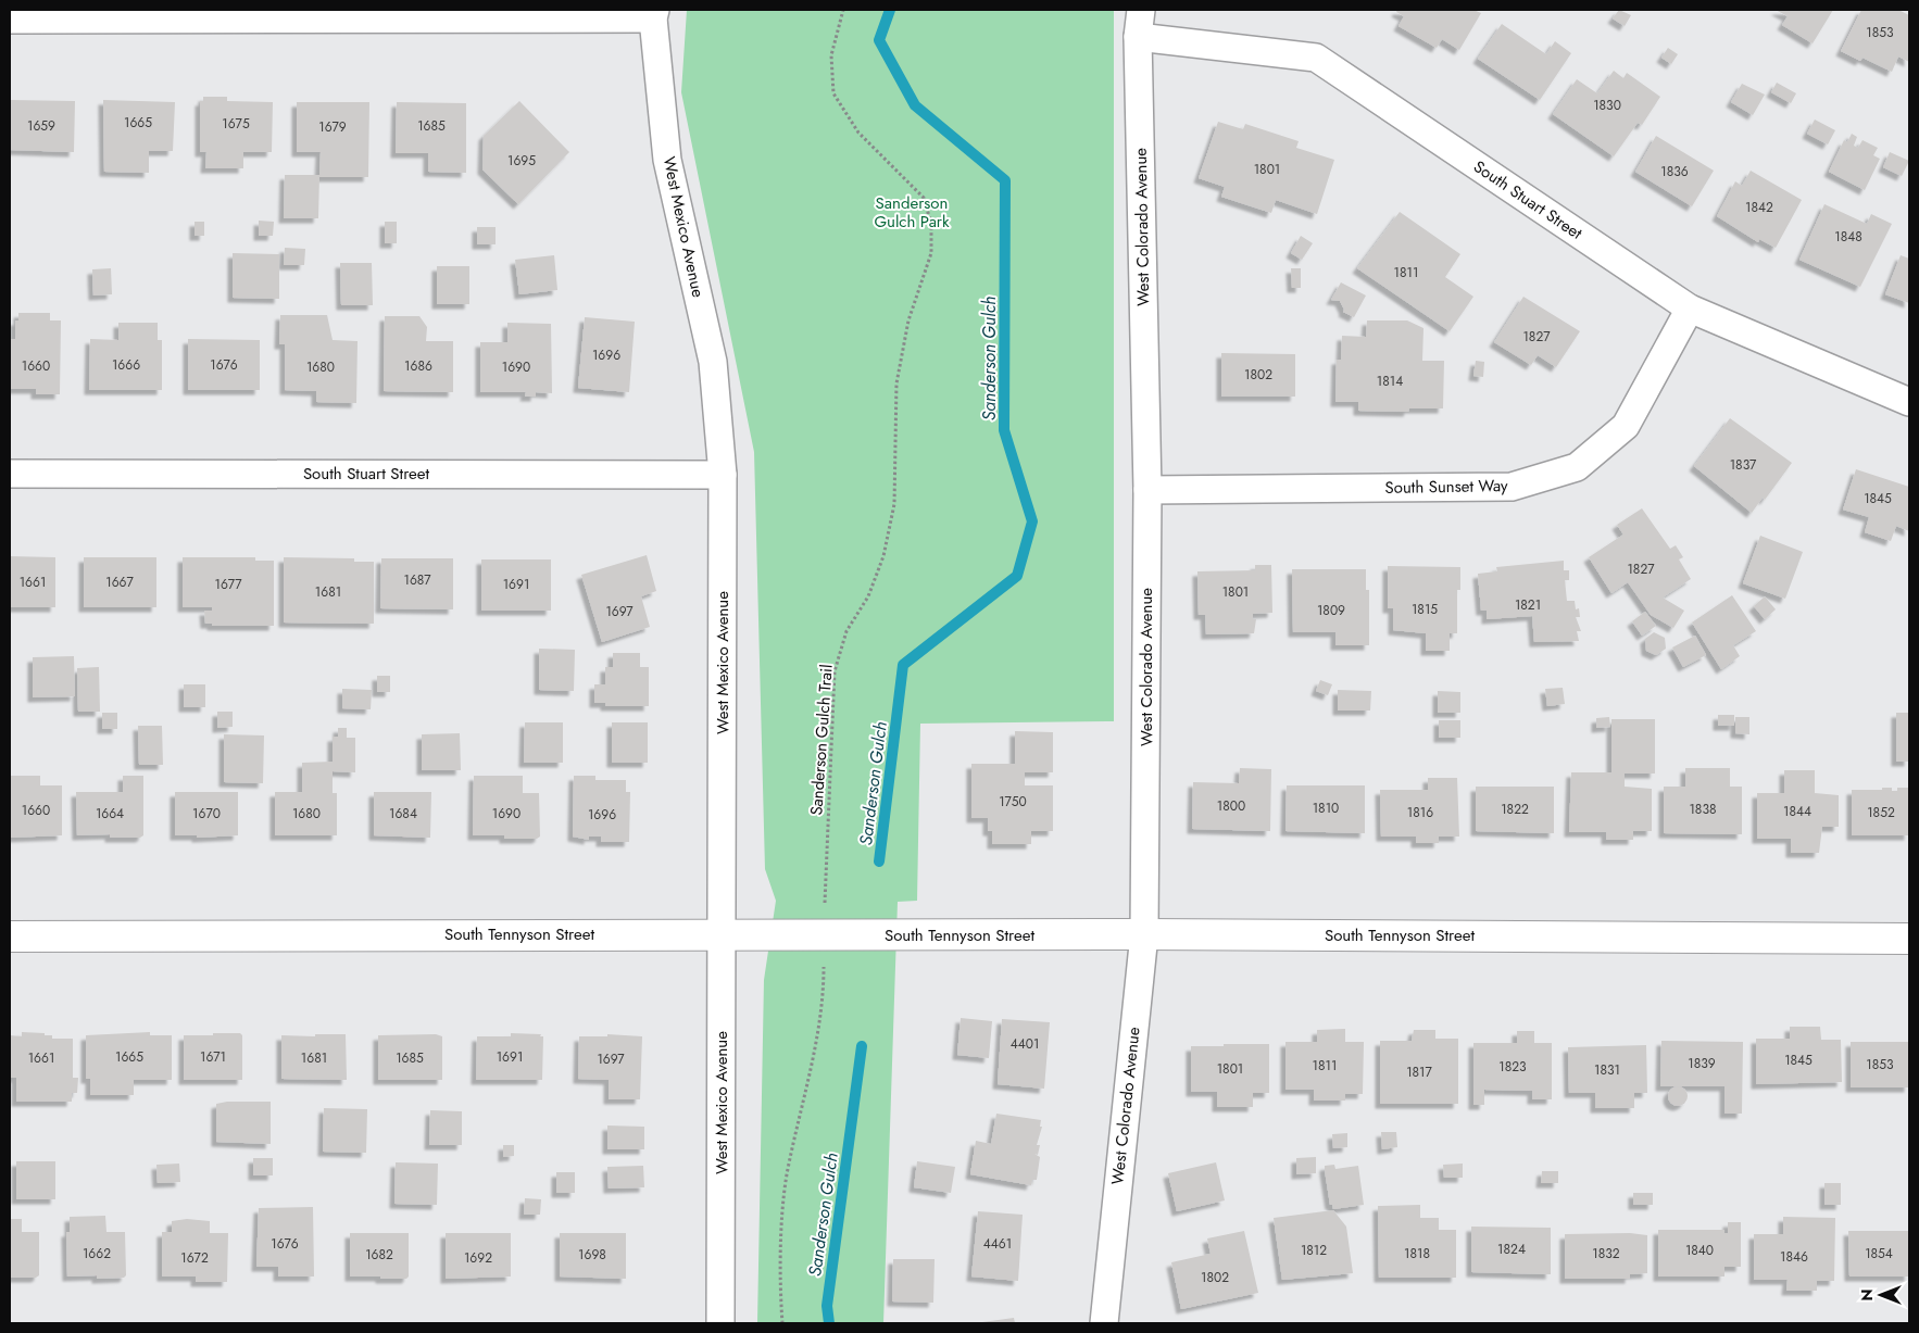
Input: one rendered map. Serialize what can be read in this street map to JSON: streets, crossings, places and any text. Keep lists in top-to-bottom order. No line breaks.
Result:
{"streets":{"street":["South Stuart Street","West Mexico Avenue","West Colorado Avenue","South Sunset Way","South Tennyson Street"],"path":["Sanderson Gulch Trail"]},"crossings":[["South Stuart Street","West Mexico Avenue"],["South Stuart Street","West Colorado Avenue"],["South Stuart Street","South Sunset Way"],["West Mexico Avenue","South Tennyson Street"],["West Colorado Avenue","South Sunset Way"],["West Colorado Avenue","South Tennyson Street"],["Sanderson Gulch Trail","South Tennyson Street"]],"water":["Sanderson Gulch"],"parks":["Sanderson Gulch Park"],"house_numbers":["1853","1830","1665","1675","1659","1685","1679","1695","1801","1836","1842","1848","1811","1827","1696","1666","1676","1660","1686","1680","1690","1802","1814","1837","1845","1827","1687","1661","1667","1677","1691","1681","1801","1821","1815","1809","1697","1750","1800","1810","1822","1838","1660","1844","1816","1852","1664","1670","1680","1684","1690","1696","4401","1665","1671","1691","1661","1681","1685","1697","1845","1839","1853","1811","1823","1801","1831","1817","1676","4461","1824","1812","1840","1662","1818","1832","1854","1682","1698","1846","1672","1692","1802"],"north":"left"}
